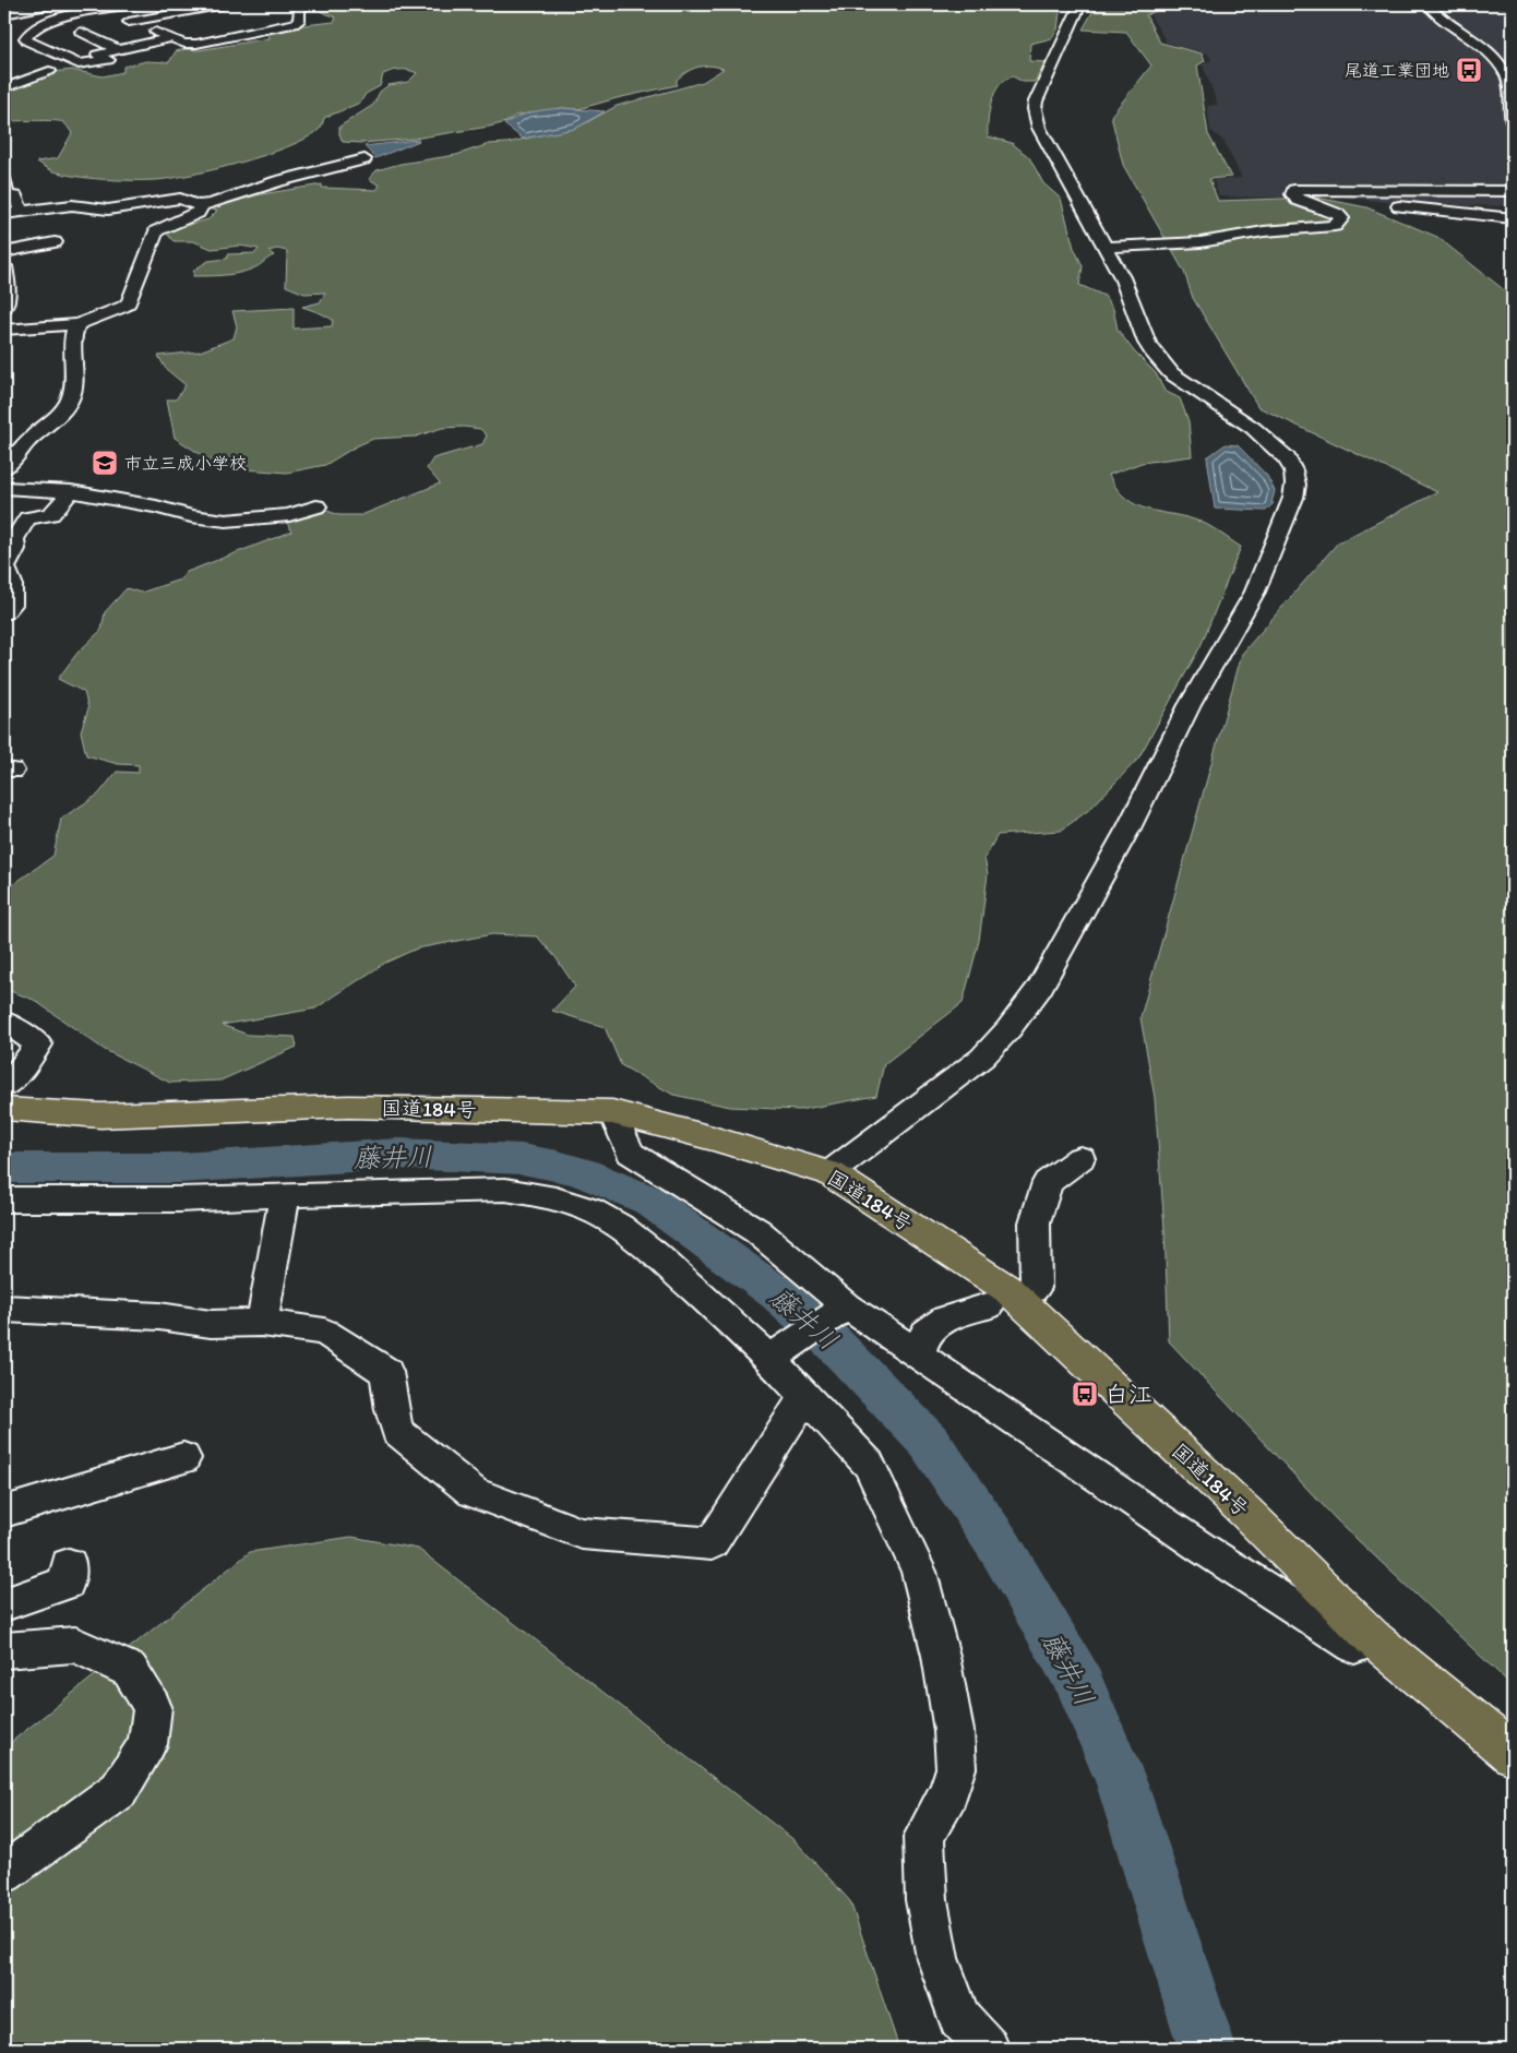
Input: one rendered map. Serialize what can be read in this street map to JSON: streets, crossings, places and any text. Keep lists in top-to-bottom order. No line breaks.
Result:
{"streets":{"highway":["国道184号"]},"water":["藤井川"],"places":{"bus stop":["尾道工業団地","白江"],"school or university":["市立三成小学校"]}}
